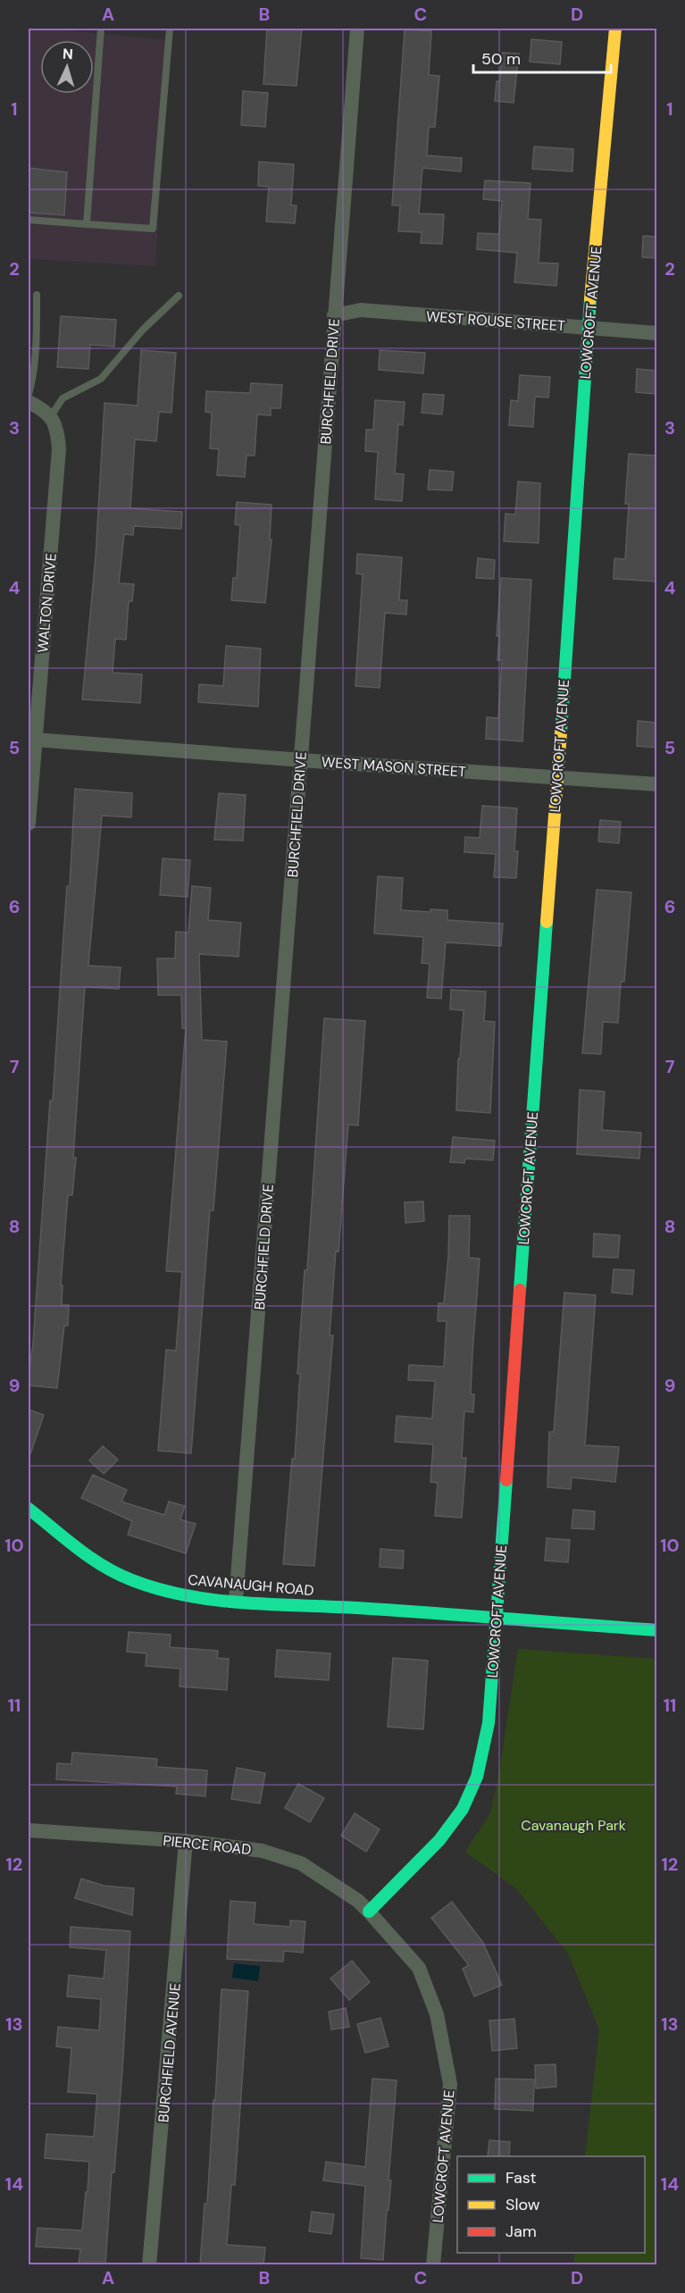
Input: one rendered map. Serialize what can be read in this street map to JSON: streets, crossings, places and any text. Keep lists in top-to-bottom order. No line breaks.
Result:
{"streets":{"street":["LOWCROFT AVENUE","WEST ROUSE STREET","BURCHFIELD DRIVE","WALTON DRIVE","WEST MASON STREET","CAVANAUGH ROAD","PIERCE ROAD","BURCHFIELD AVENUE"]},"crossings":[["LOWCROFT AVENUE","WEST ROUSE STREET"],["LOWCROFT AVENUE","WEST MASON STREET"],["LOWCROFT AVENUE","CAVANAUGH ROAD"],["LOWCROFT AVENUE","PIERCE ROAD"],["WEST ROUSE STREET","BURCHFIELD DRIVE"],["BURCHFIELD DRIVE","WEST MASON STREET"],["BURCHFIELD DRIVE","CAVANAUGH ROAD"],["WALTON DRIVE","WEST MASON STREET"],["PIERCE ROAD","BURCHFIELD AVENUE"]],"parks":["Cavanaugh Park"],"legend":["Fast","Slow","Jam"],"scale_bar":"50 m","north":"top","grid":{"columns":["A","B","C","D"],"rows":["1","2","3","4","5","6","7","8","9","10","11","12","13","14"]}}
